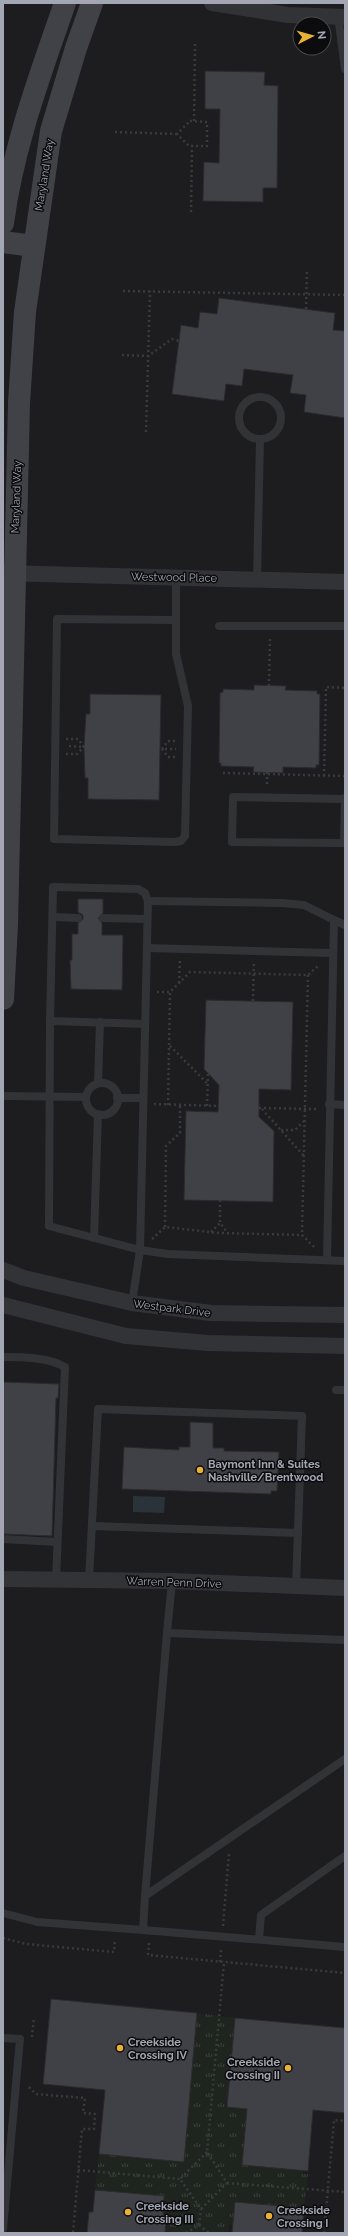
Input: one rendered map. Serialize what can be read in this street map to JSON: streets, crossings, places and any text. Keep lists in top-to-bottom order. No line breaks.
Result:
{"streets":{"main road":["Maryland Way"],"street":["Westwood Place","Westpark Drive","Warren Penn Drive"]},"crossings":[["Maryland Way","Westwood Place"]],"places":["Baymont Inn & Suites Nashville/Brentwood","Creekside Crossing IV","Creekside Crossing II","Creekside Crossing III","Creekside Crossing I"],"north":"right"}
